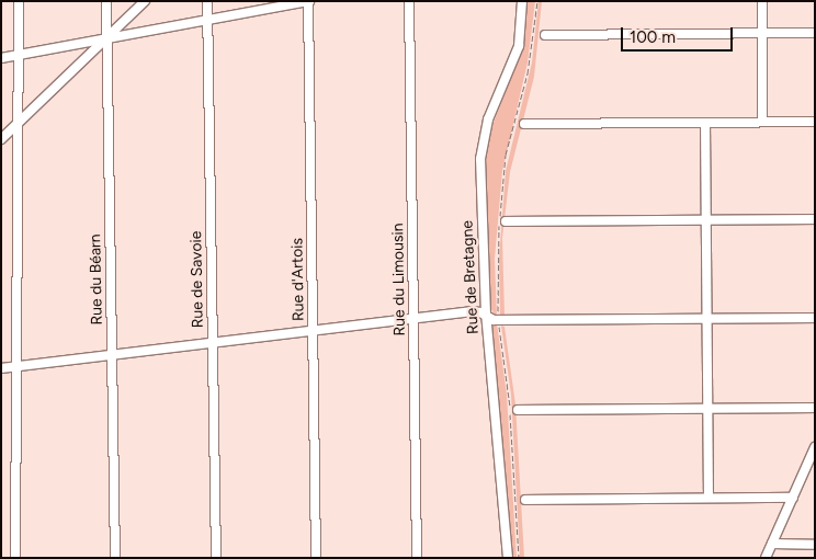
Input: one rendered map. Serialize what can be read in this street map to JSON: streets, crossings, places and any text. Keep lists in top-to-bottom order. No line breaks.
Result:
{"streets":{"street":["Rue de Bretagne","Rue du Béarn","Rue de Savoie","Rue d'Artois","Rue du Limousin"]},"scale_bar":"100 m"}
